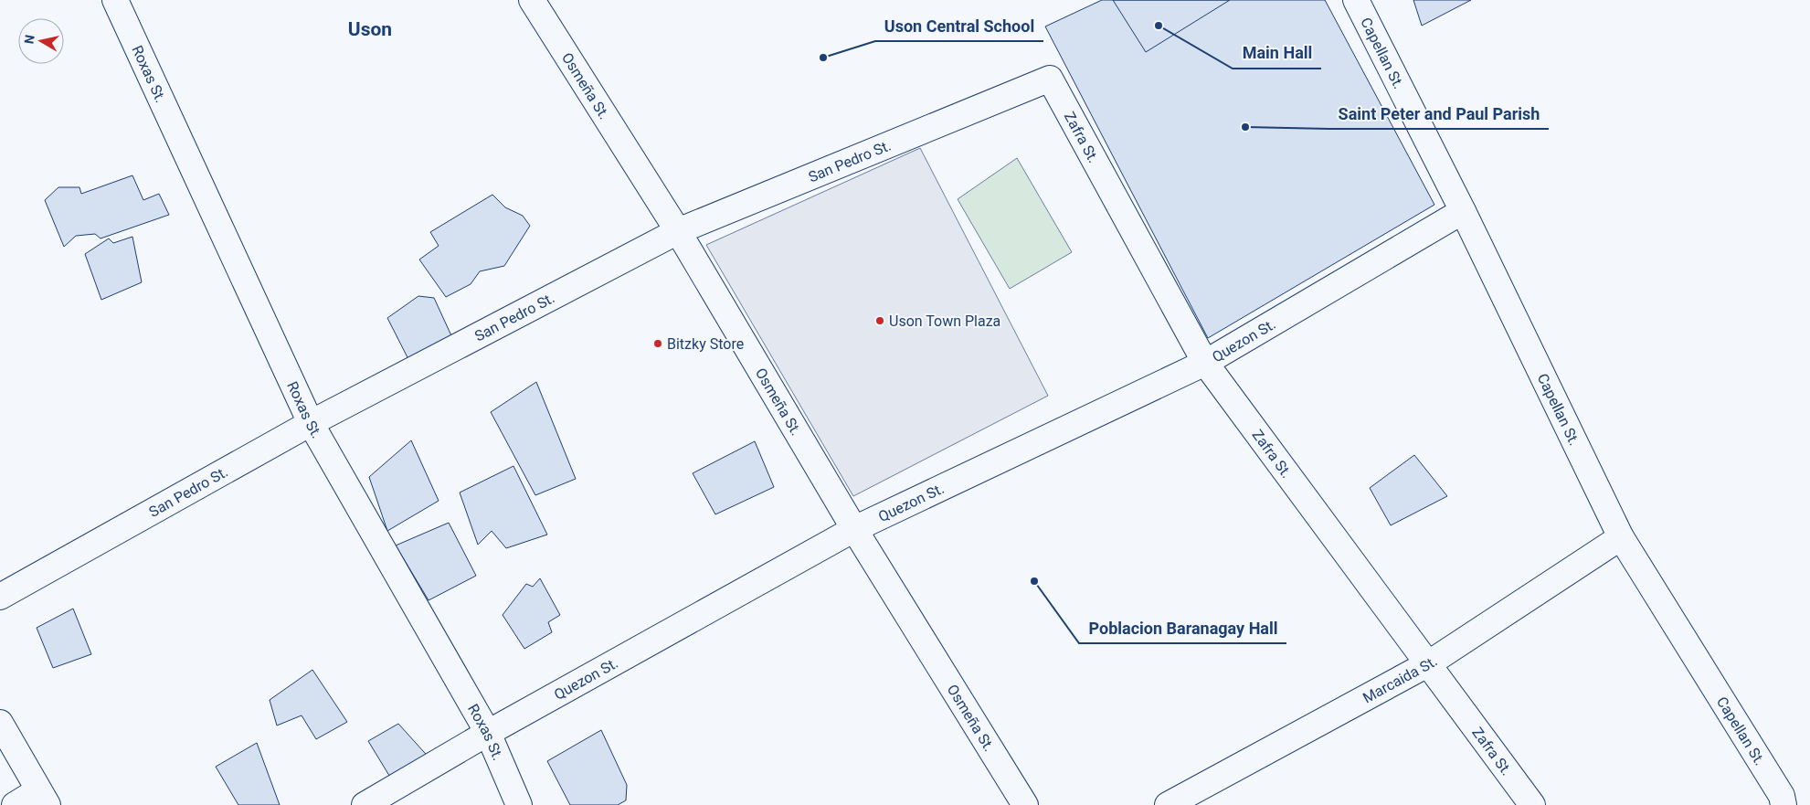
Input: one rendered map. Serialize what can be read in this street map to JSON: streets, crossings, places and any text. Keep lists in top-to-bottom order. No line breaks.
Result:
{"streets":{"street":["Capellan St.","Roxas St.","Osmeña St.","Zafra St.","San Pedro St.","Quezon St.","Marcaida St."]},"crossings":[["Capellan St.","Quezon St."],["Capellan St.","Marcaida St."],["Roxas St.","San Pedro St."],["Roxas St.","Quezon St."],["Osmeña St.","San Pedro St."],["Osmeña St.","Quezon St."],["Zafra St.","San Pedro St."],["Zafra St.","Quezon St."],["Zafra St.","Marcaida St."]],"districts":["Uson"],"places":["Main Hall","Uson Central School","Saint Peter and Paul Parish","Uson Town Plaza","Bitzky Store","Poblacion Baranagay Hall"],"north":"left"}
